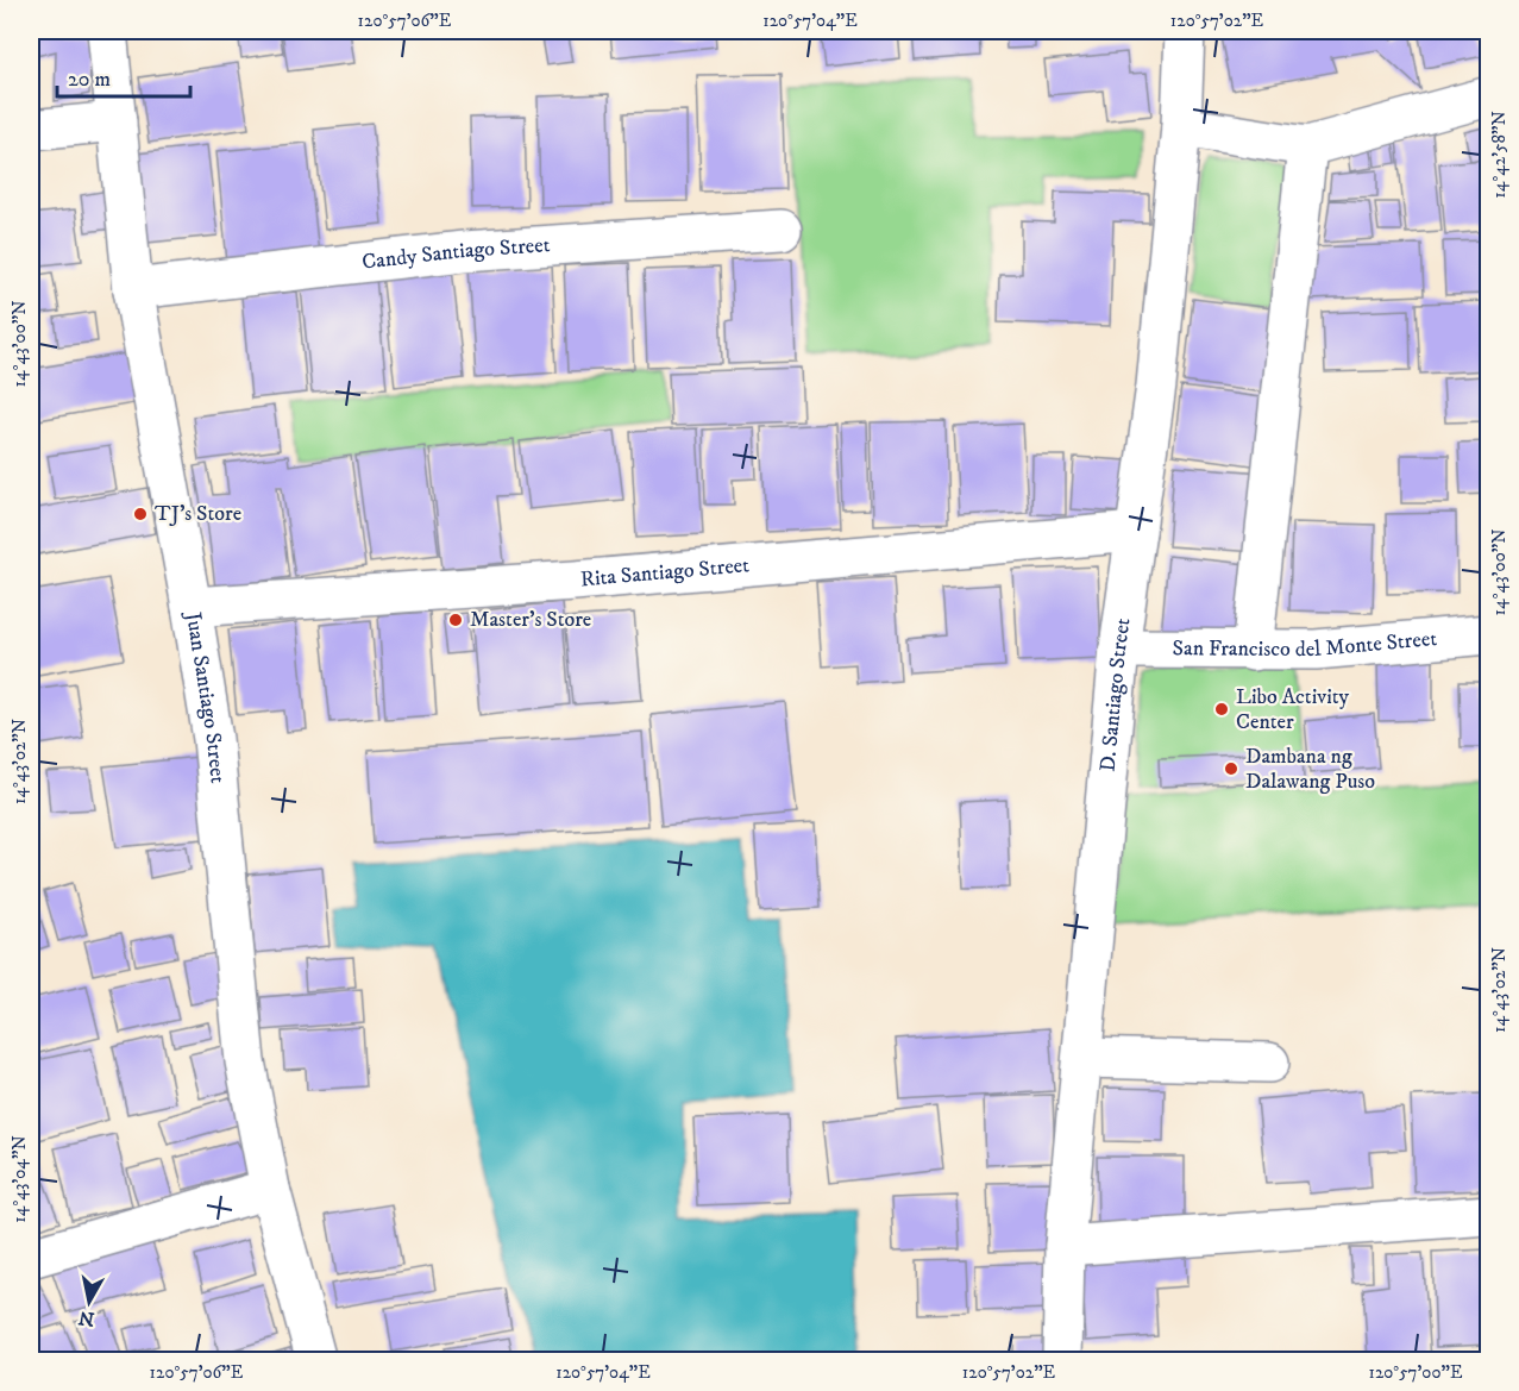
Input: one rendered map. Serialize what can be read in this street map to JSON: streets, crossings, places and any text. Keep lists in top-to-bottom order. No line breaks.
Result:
{"streets":{"street":["Candy Santiago Street","Rita Santiago Street","San Francisco del Monte Street","D. Santiago Street","Juan Santiago Street"]},"crossings":[["Candy Santiago Street","Juan Santiago Street"],["Rita Santiago Street","D. Santiago Street"],["Rita Santiago Street","Juan Santiago Street"],["San Francisco del Monte Street","D. Santiago Street"]],"places":["TJ's Store","Master's Store","Libo Activity Center","Dambana ng Dalawang Puso"],"scale_bar":"20 m","north":"bottom","coordinates":["120°57'06\"E","120°57'04\"E","120°57'02\"E","14°42'58\"N","14°43'00\"N","14°43'02\"N","14°43'04\"N","120°57'00\"E"]}
